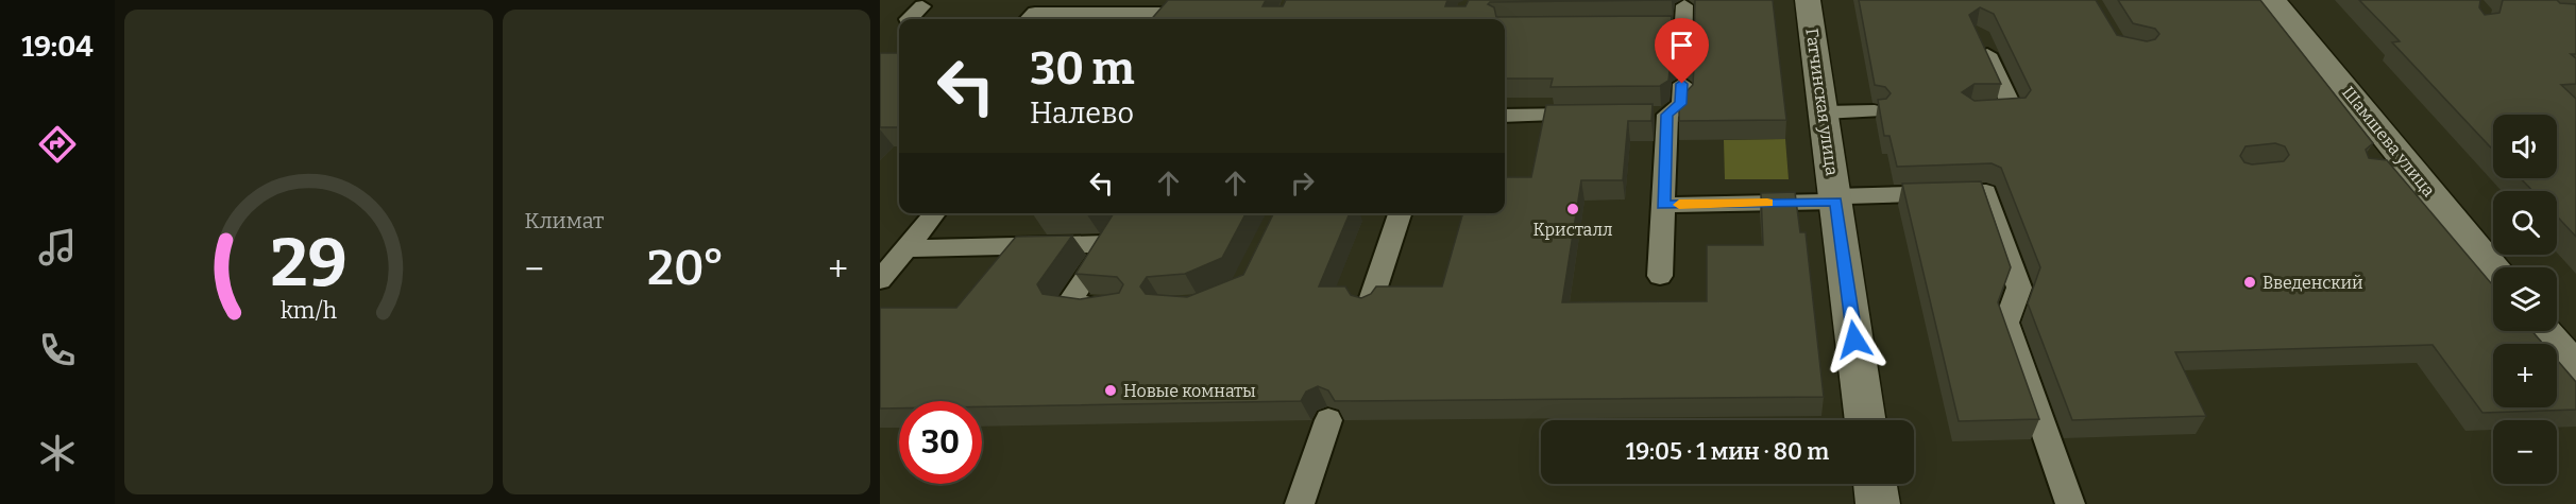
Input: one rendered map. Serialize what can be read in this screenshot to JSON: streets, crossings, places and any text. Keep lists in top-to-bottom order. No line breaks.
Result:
{"streets":{"street":["Гатчинская улица","Шамшева улица"]},"places":["Кристалл","Введенский","Новые комнаты"],"page":{"tabs":"19:04","tile":"Климат","turn":["30 m","Налево"],"map_buttons":["+","−"],"heat":["−","20°","+"],"limit":"30","trip":"19:05 · 1 мин · 80 m","gauge":["29","km/h"]}}
